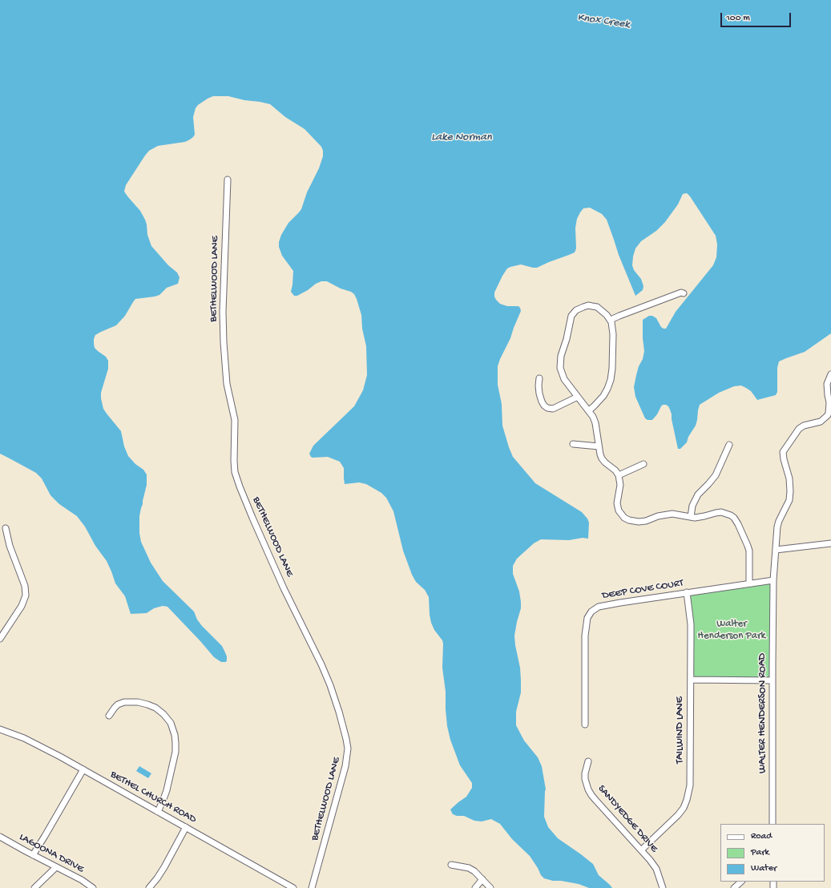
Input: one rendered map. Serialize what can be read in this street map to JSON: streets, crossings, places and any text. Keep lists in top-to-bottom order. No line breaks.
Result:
{"streets":{"street":["BETHELWOOD LANE","DEEP COVE COURT","WALTER HENDERSON ROAD","TAILWIND LANE","BETHEL CHURCH ROAD","SANDYEDGE DRIVE","LAGOONA DRIVE"]},"crossings":[["DEEP COVE COURT","WALTER HENDERSON ROAD"],["DEEP COVE COURT","TAILWIND LANE"],["TAILWIND LANE","SANDYEDGE DRIVE"]],"water":["Knox Creek","Lake Norman"],"parks":["Walter Henderson Park"],"legend":["Road","Park","Water"],"scale_bar":"100 m"}
